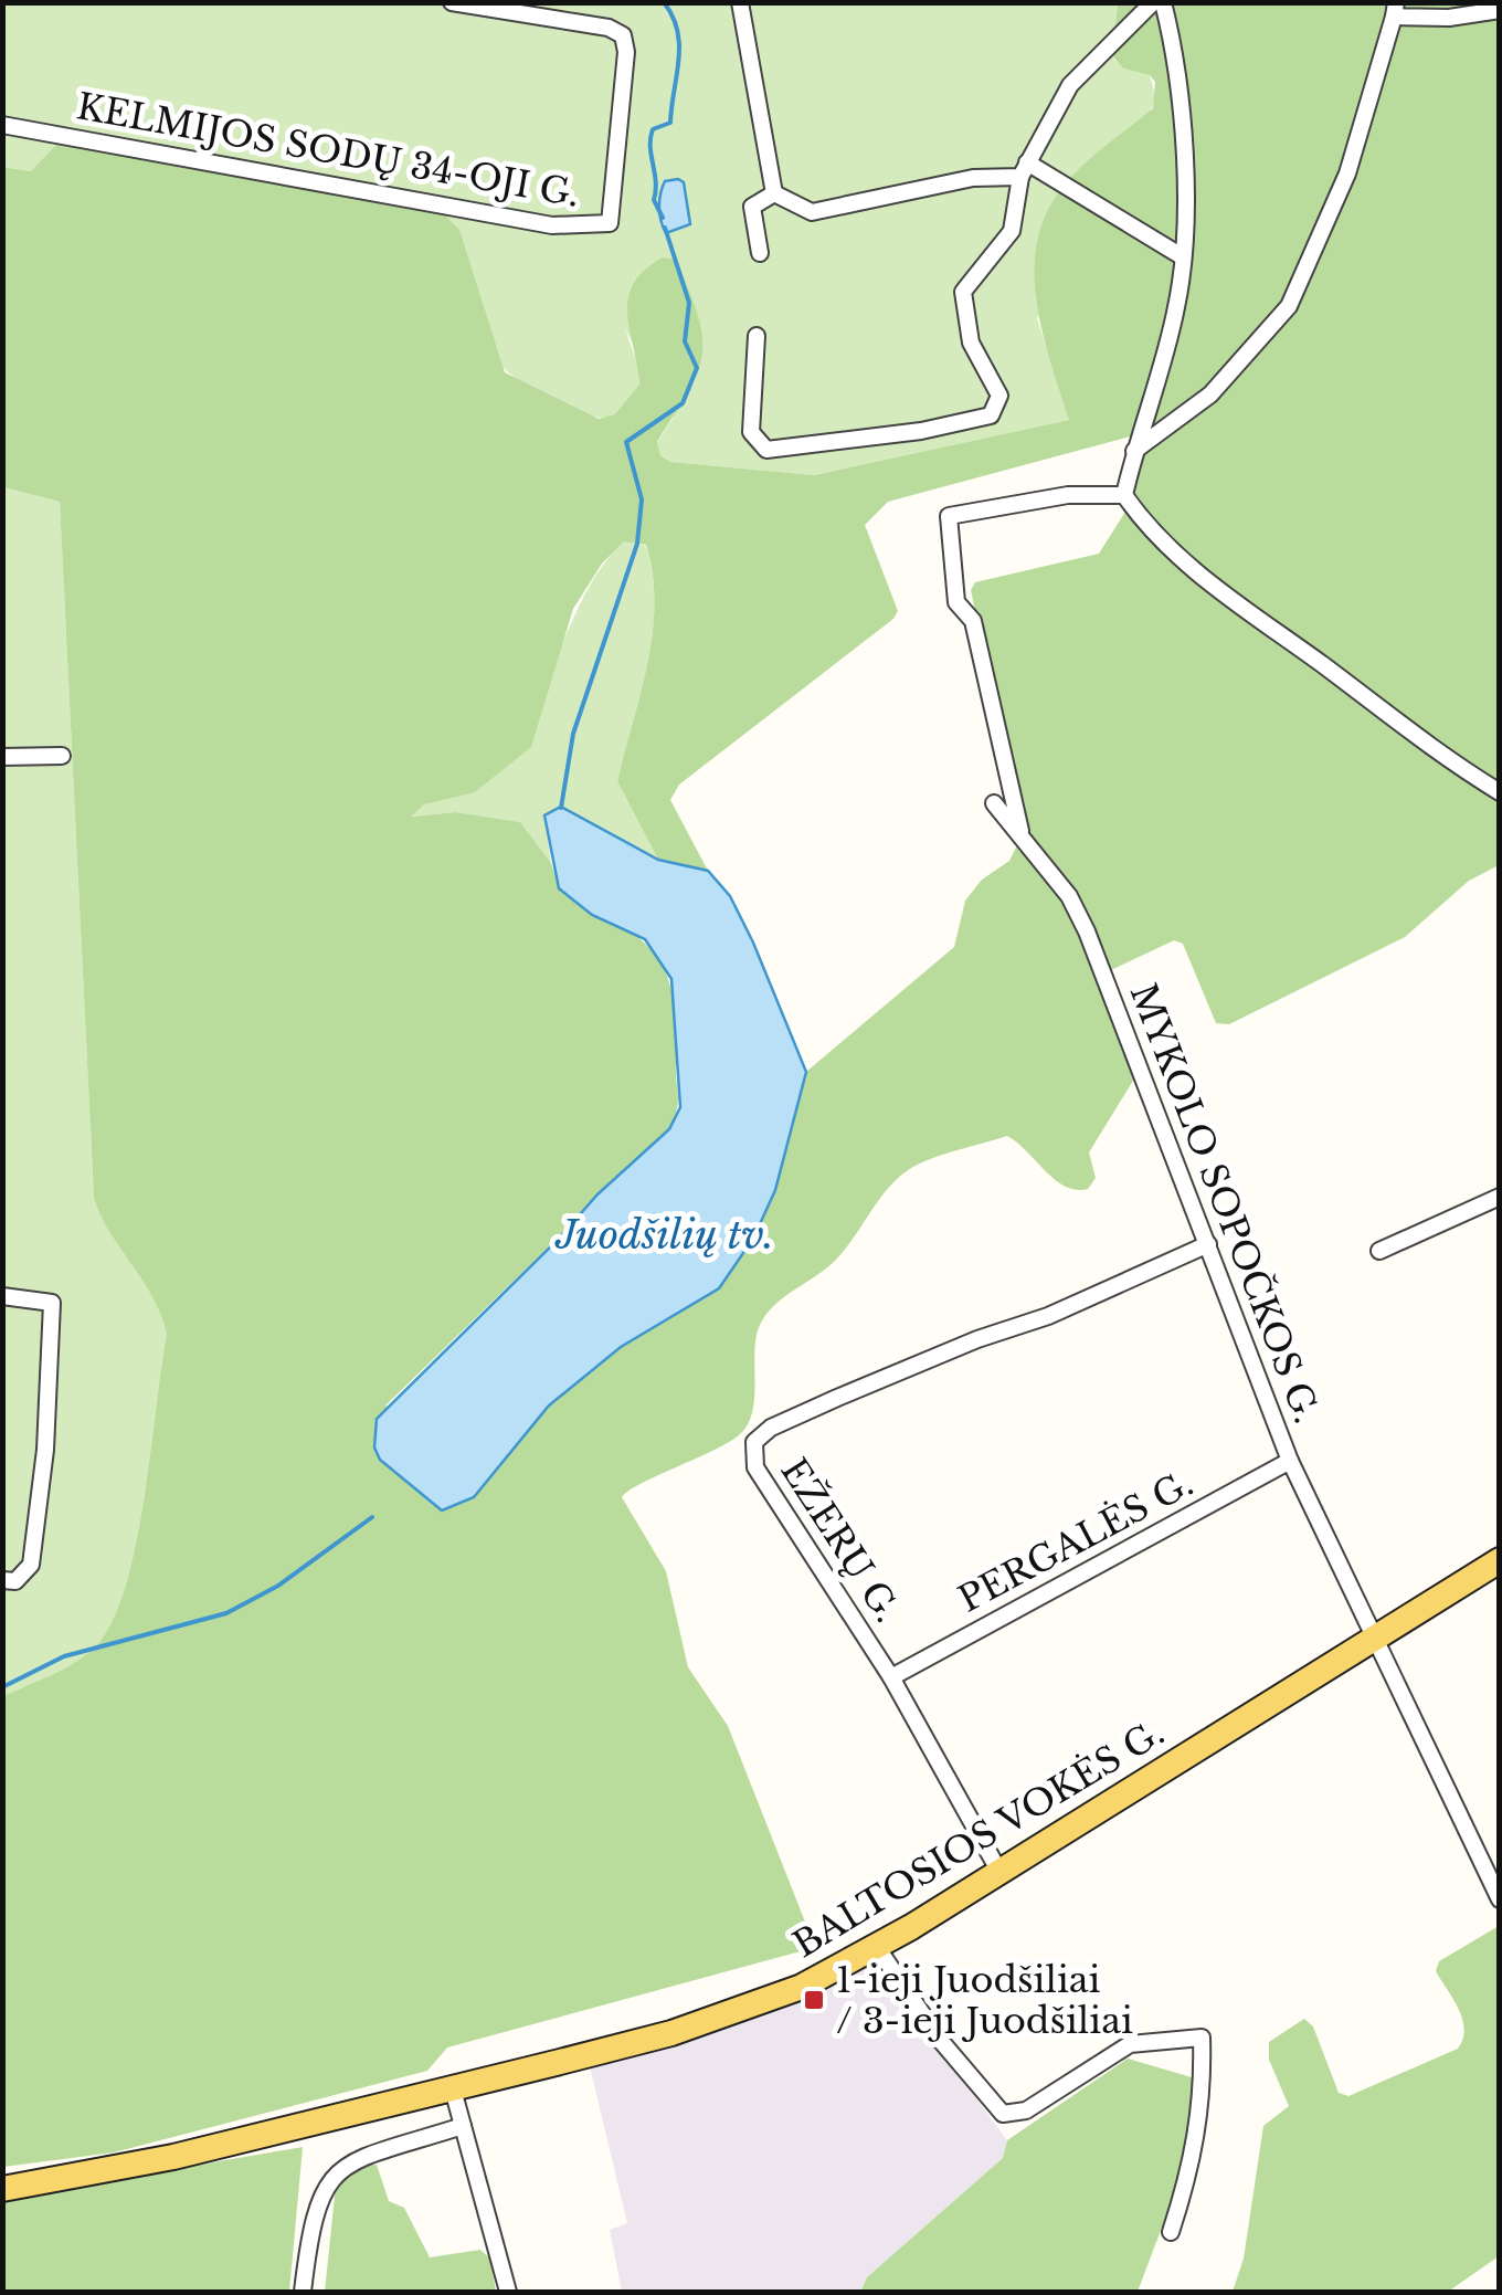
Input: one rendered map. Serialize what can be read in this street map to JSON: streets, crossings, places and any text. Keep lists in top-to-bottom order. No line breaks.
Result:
{"streets":{"main road":["BALTOSIOS VOKĖS G."],"street":["KELMIJOS SODŲ 34-OJI G.","MYKOLO SOPOČKOS G.","EŽERŲ G.","PERGALĖS G."]},"crossings":[["MYKOLO SOPOČKOS G.","EŽERŲ G."],["MYKOLO SOPOČKOS G.","PERGALĖS G."],["MYKOLO SOPOČKOS G.","BALTOSIOS VOKĖS G."],["EŽERŲ G.","PERGALĖS G."],["EŽERŲ G.","BALTOSIOS VOKĖS G."]],"water":["Juodšilių tv."],"places":{"transit":["1-ieji Juodšiliai / 3-ieji Juodšiliai"]}}
